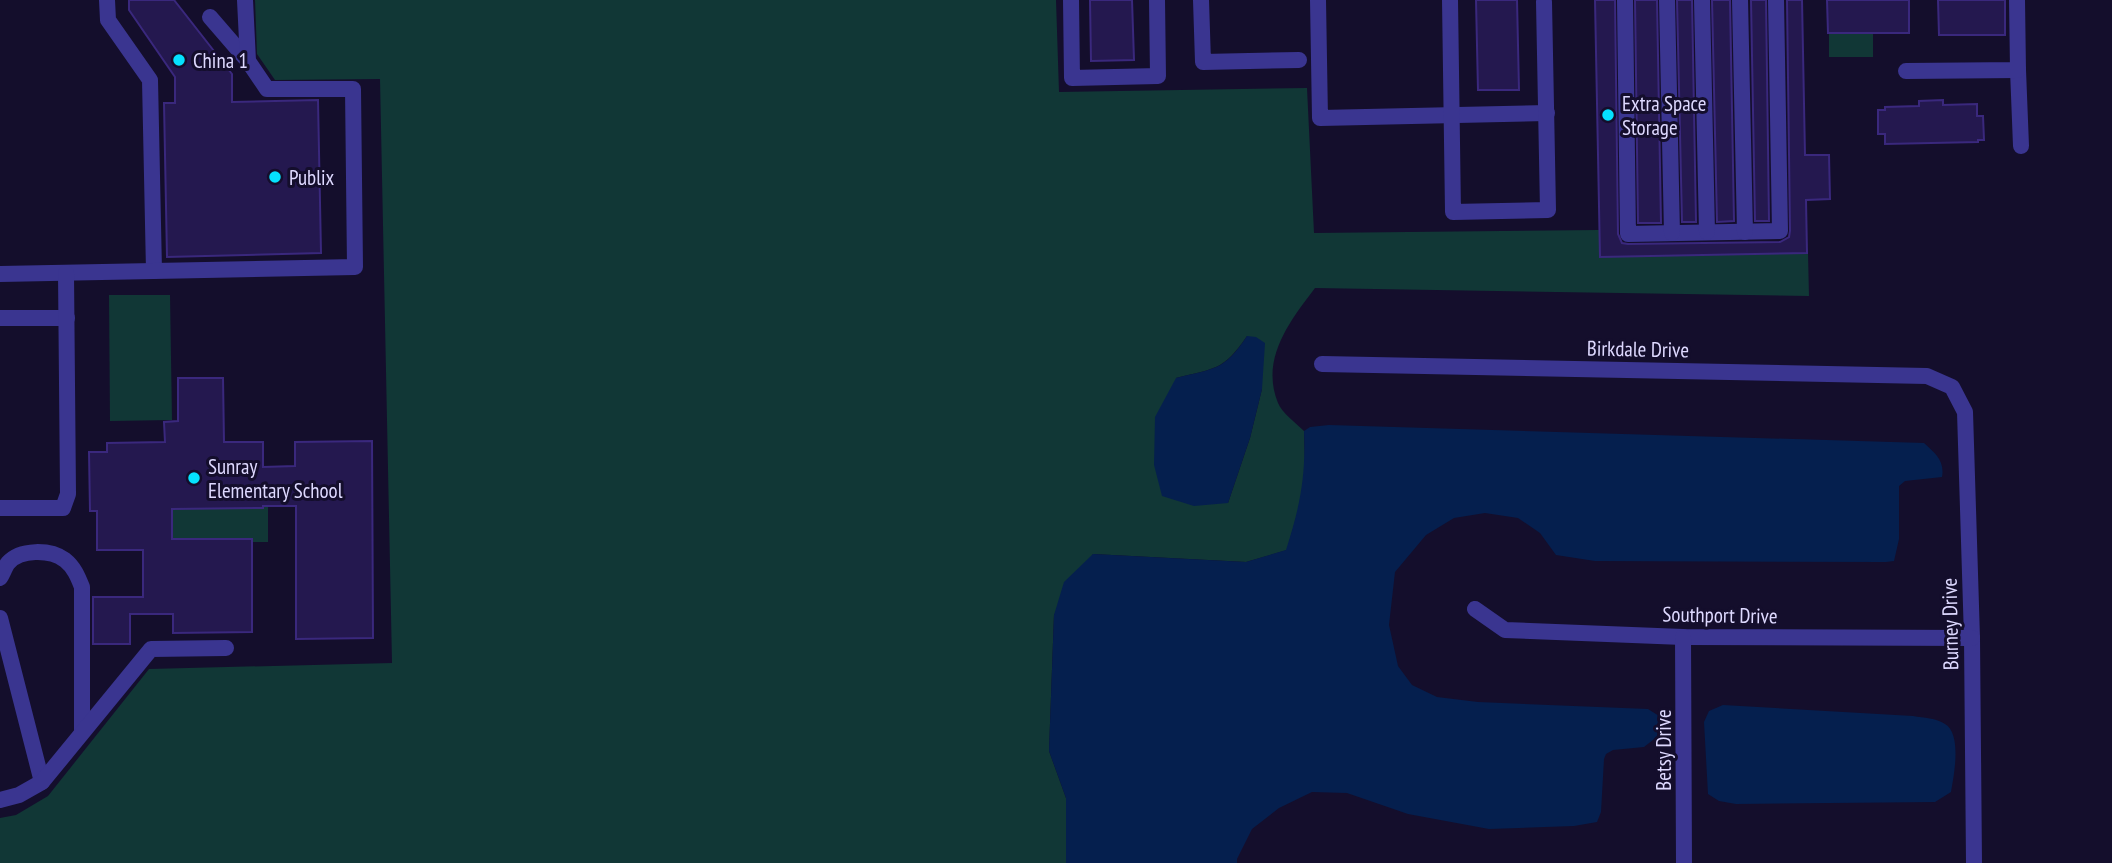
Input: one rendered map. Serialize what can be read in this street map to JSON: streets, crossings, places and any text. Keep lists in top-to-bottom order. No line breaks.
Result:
{"streets":{"street":["Birkdale Drive","Southport Drive","Burney Drive","Betsy Drive"]},"crossings":[["Birkdale Drive","Burney Drive"],["Southport Drive","Burney Drive"],["Southport Drive","Betsy Drive"]],"places":["China 1","Extra Space Storage","Publix","Sunray Elementary School"]}
